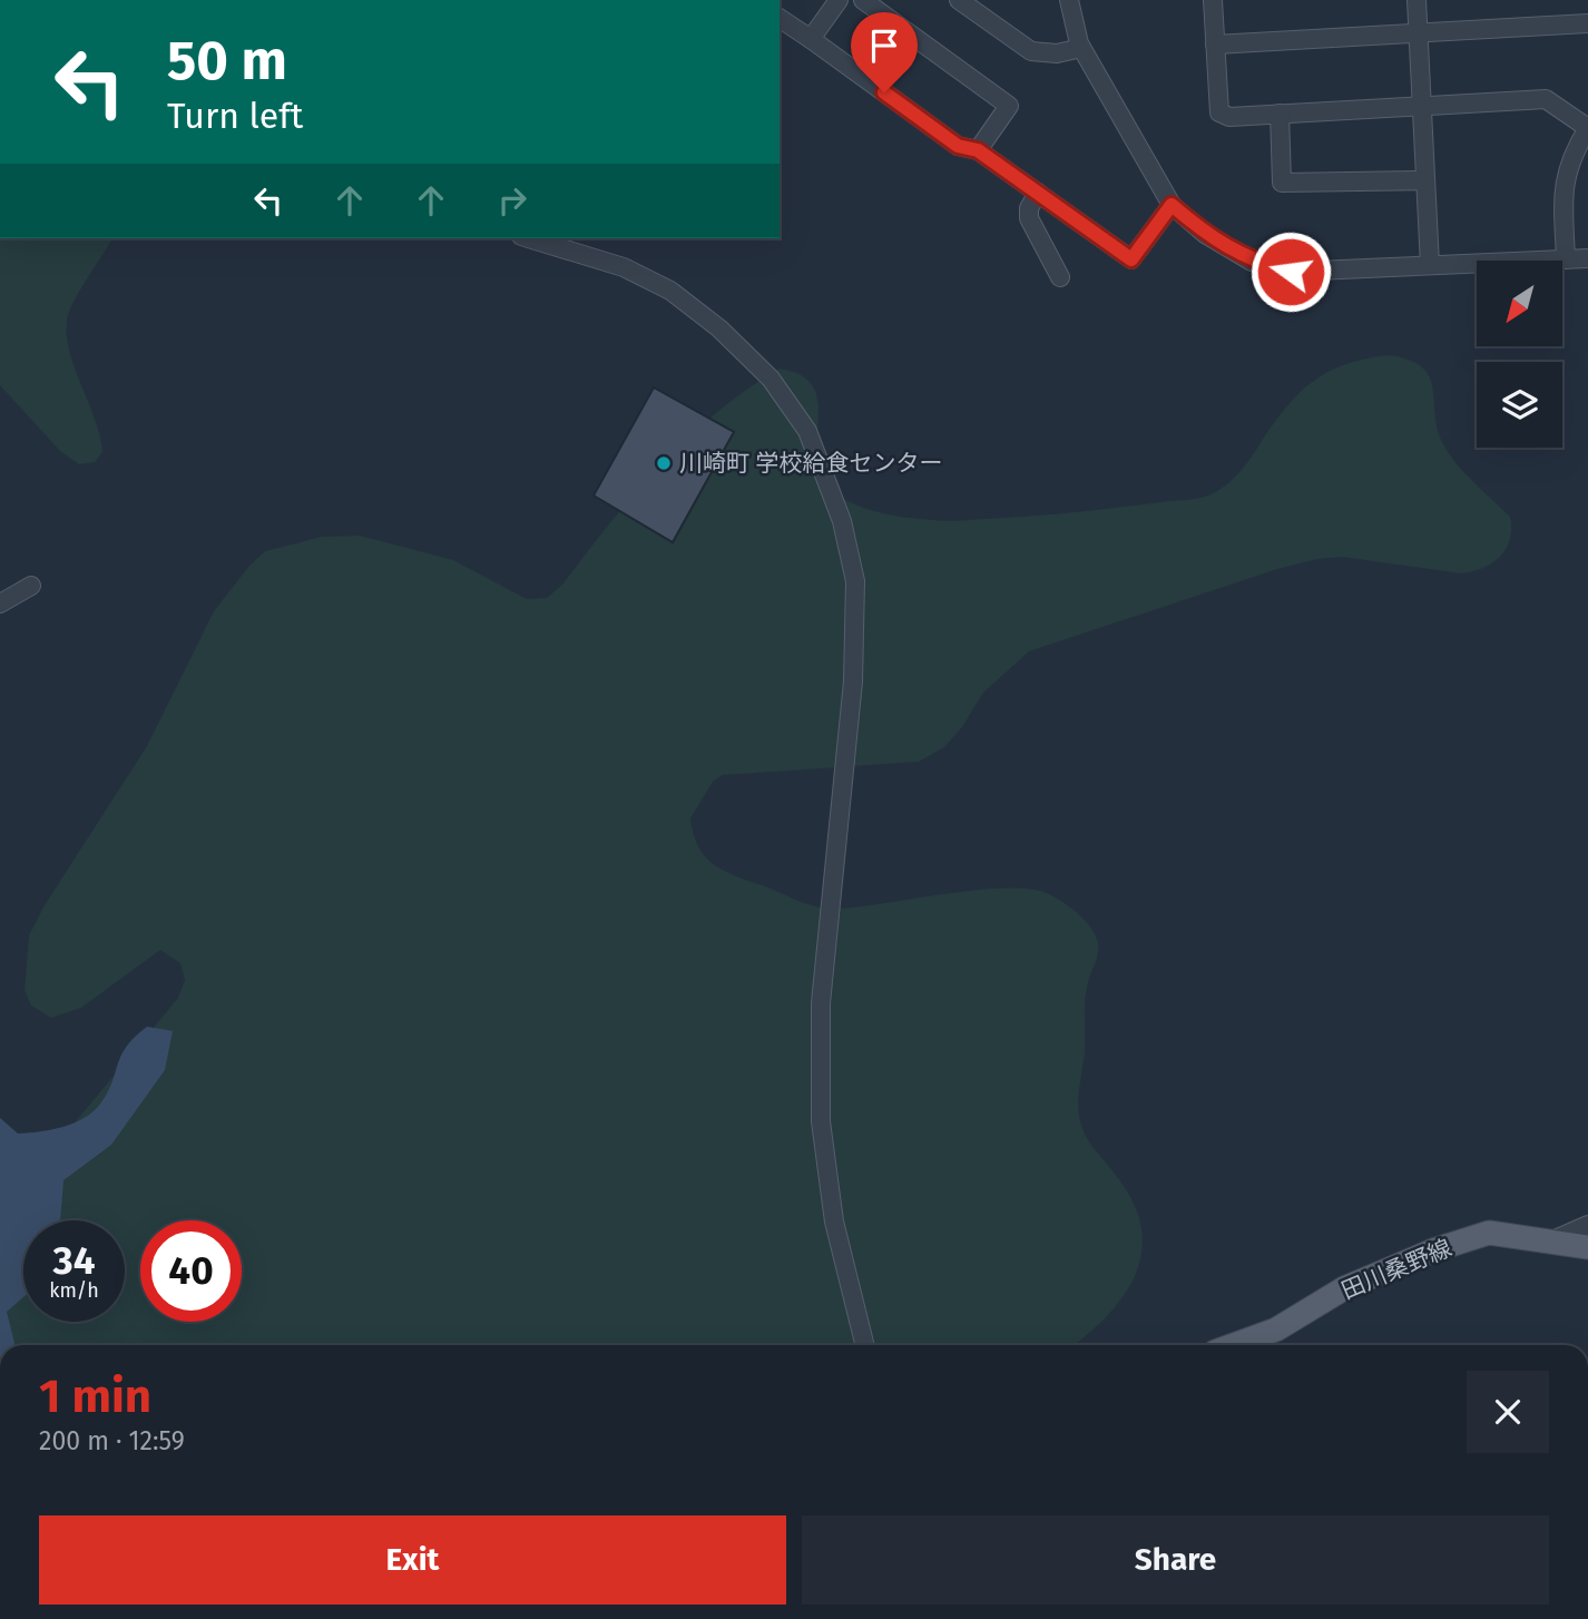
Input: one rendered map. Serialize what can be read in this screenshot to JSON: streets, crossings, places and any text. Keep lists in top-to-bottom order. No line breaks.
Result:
{"streets":{"main road":["田川桑野線"]},"places":["川崎町 学校給食センター"],"north":"bottom left","page":{"turn":["50 m","Turn left"],"speed":"34 km/h","limit":"40","heading":["1 min","200 m · 12:59"],"buttons":["Exit","Share"]}}
